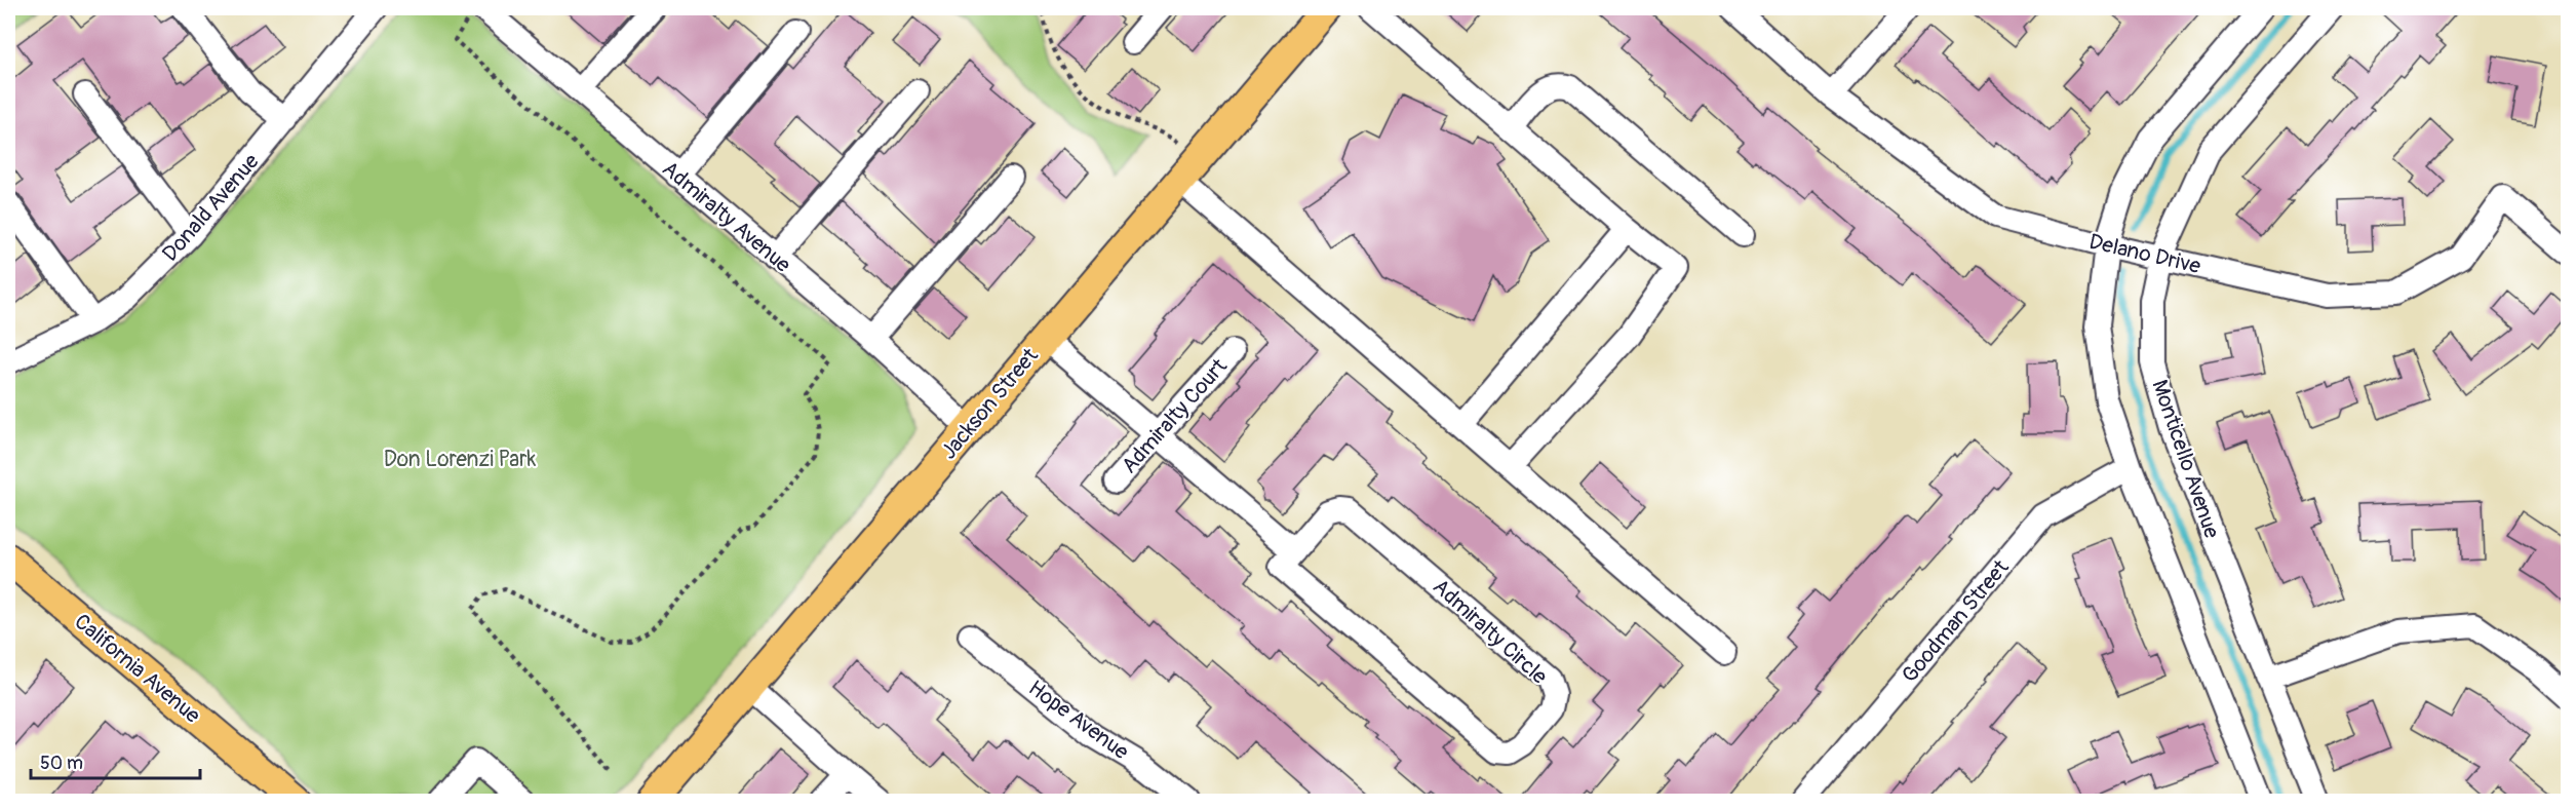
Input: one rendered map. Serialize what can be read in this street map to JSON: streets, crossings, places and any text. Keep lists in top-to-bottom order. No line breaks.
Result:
{"streets":{"main road":["Jackson Street","California Avenue"],"street":["Donald Avenue","Admiralty Avenue","Delano Drive","Admiralty Court","Monticello Avenue","Goodman Street","Admiralty Circle","Hope Avenue"]},"crossings":[["Admiralty Avenue","Jackson Street"],["Delano Drive","Monticello Avenue"]],"parks":["Don Lorenzi Park"],"scale_bar":"50 m"}
